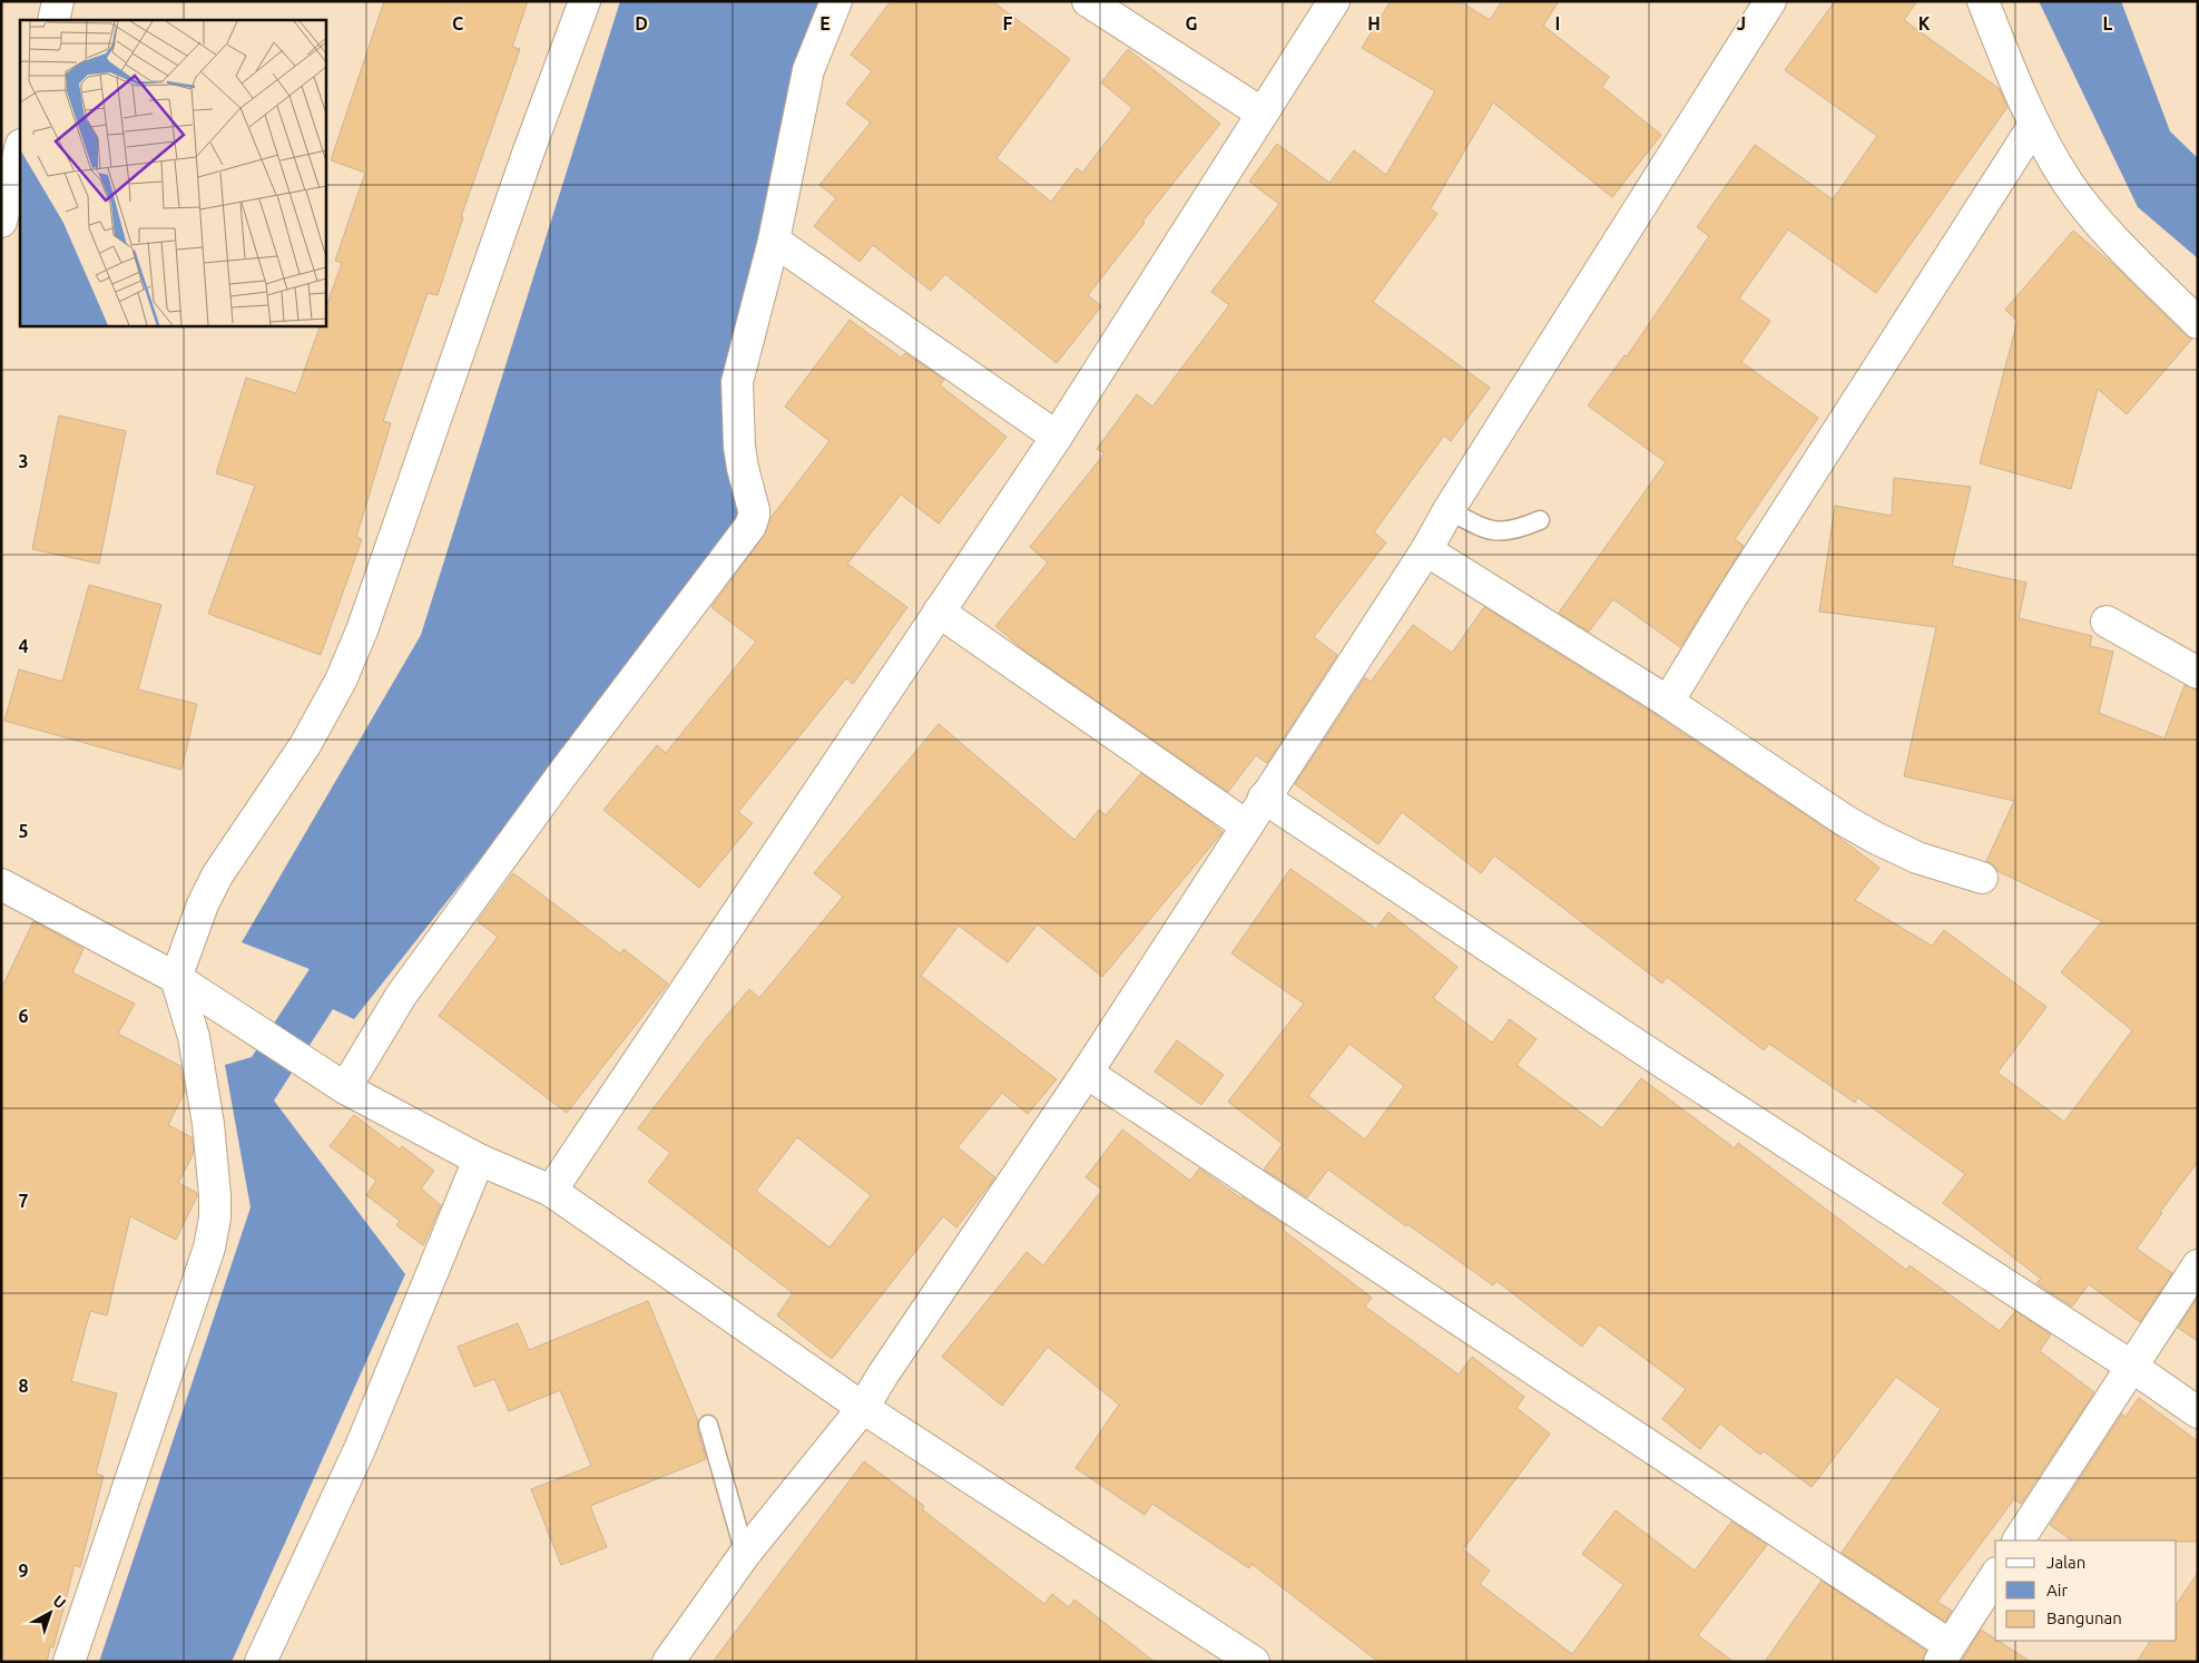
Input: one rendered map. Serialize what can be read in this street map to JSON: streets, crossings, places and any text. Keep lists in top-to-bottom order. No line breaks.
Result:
{"legend":["Jalan","Air","Bangunan"],"north":"top right","grid":{"columns":["C","D","E","F","G","H","I","J","K","L"],"rows":["3","4","5","6","7","8","9"]}}
